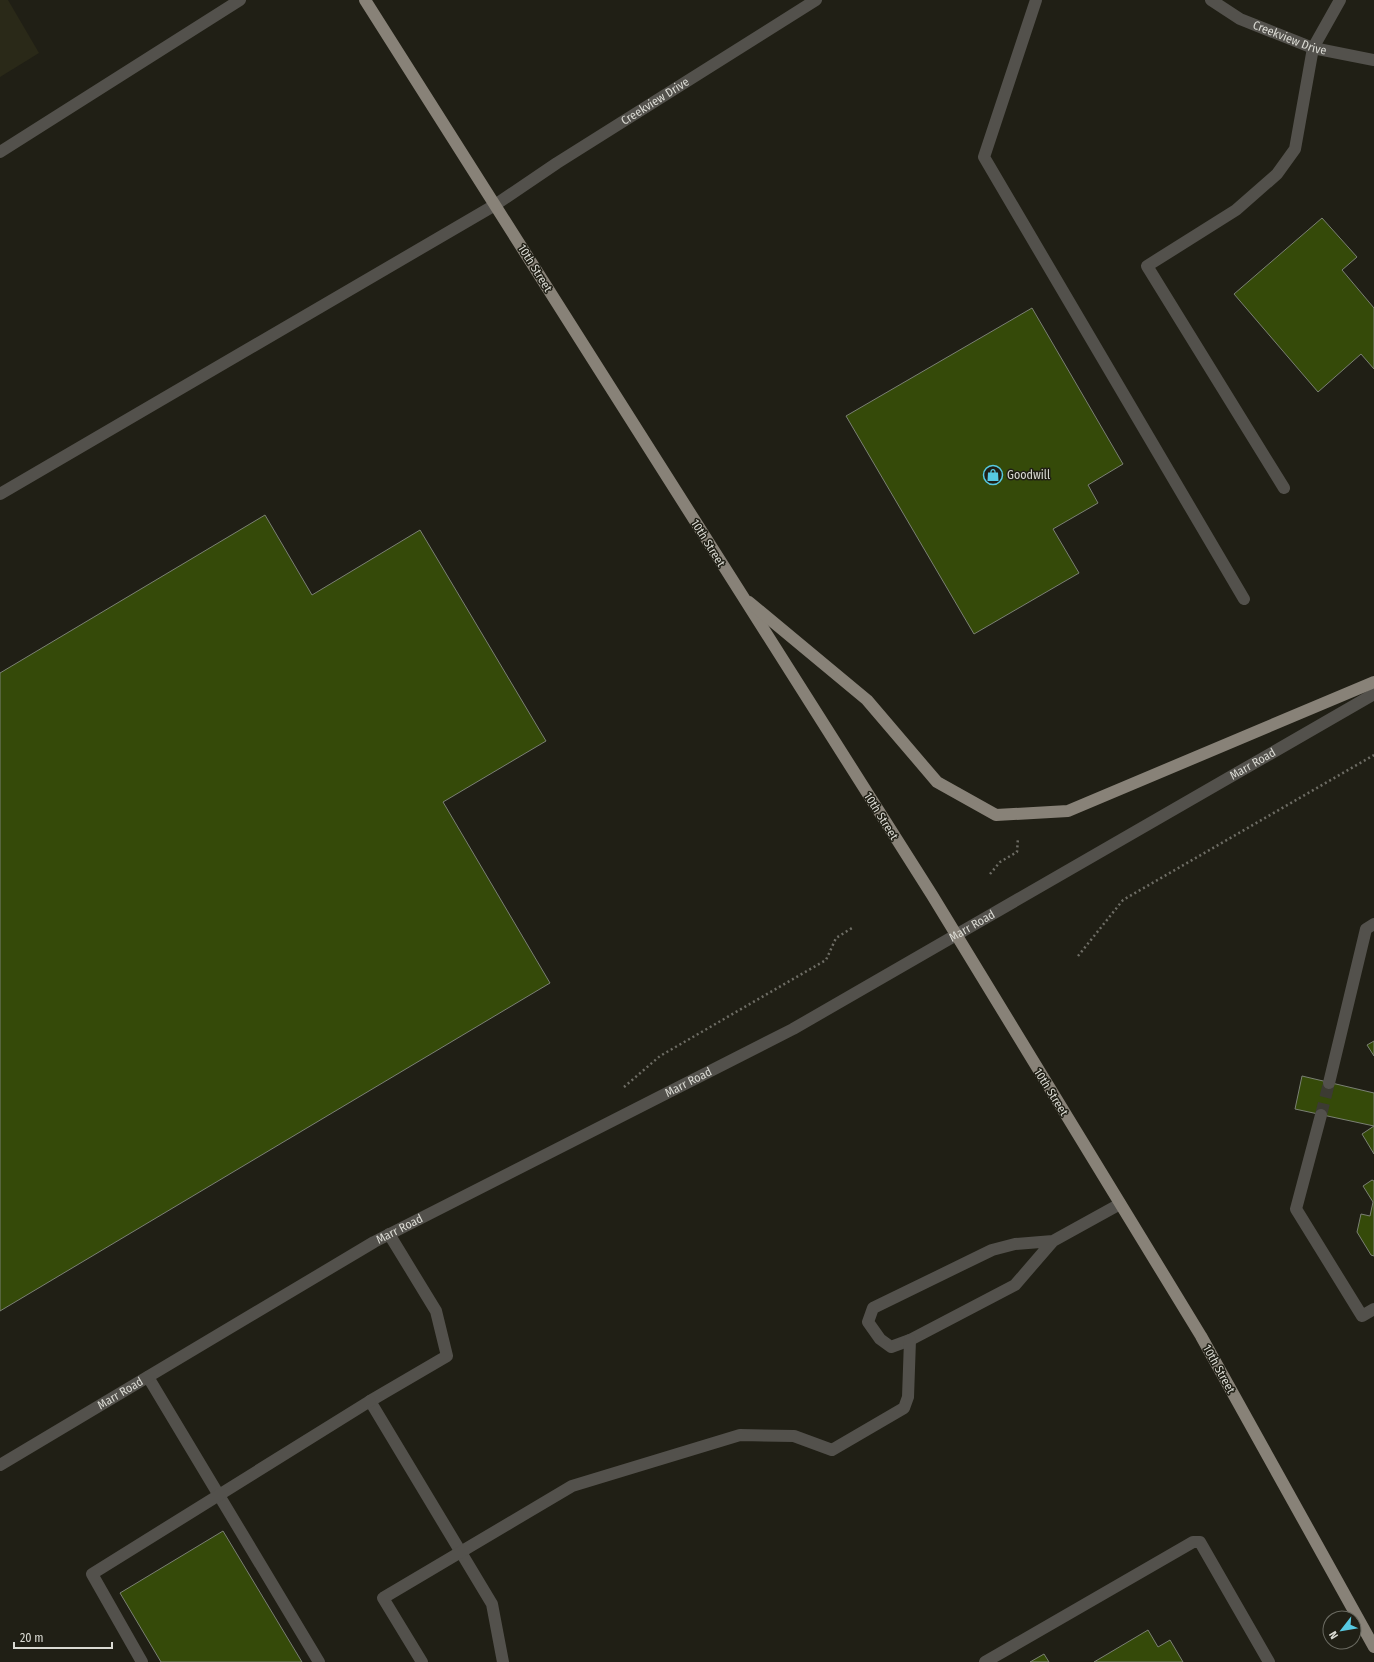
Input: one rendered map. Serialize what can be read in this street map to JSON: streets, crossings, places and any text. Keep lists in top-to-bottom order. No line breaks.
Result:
{"streets":{"main road":["10th Street"],"street":["Creekview Drive","Marr Road"]},"crossings":[["Creekview Drive","10th Street"],["10th Street","Marr Road"]],"places":{"shop":["Goodwill"]},"scale_bar":"20 m","north":"bottom left"}
